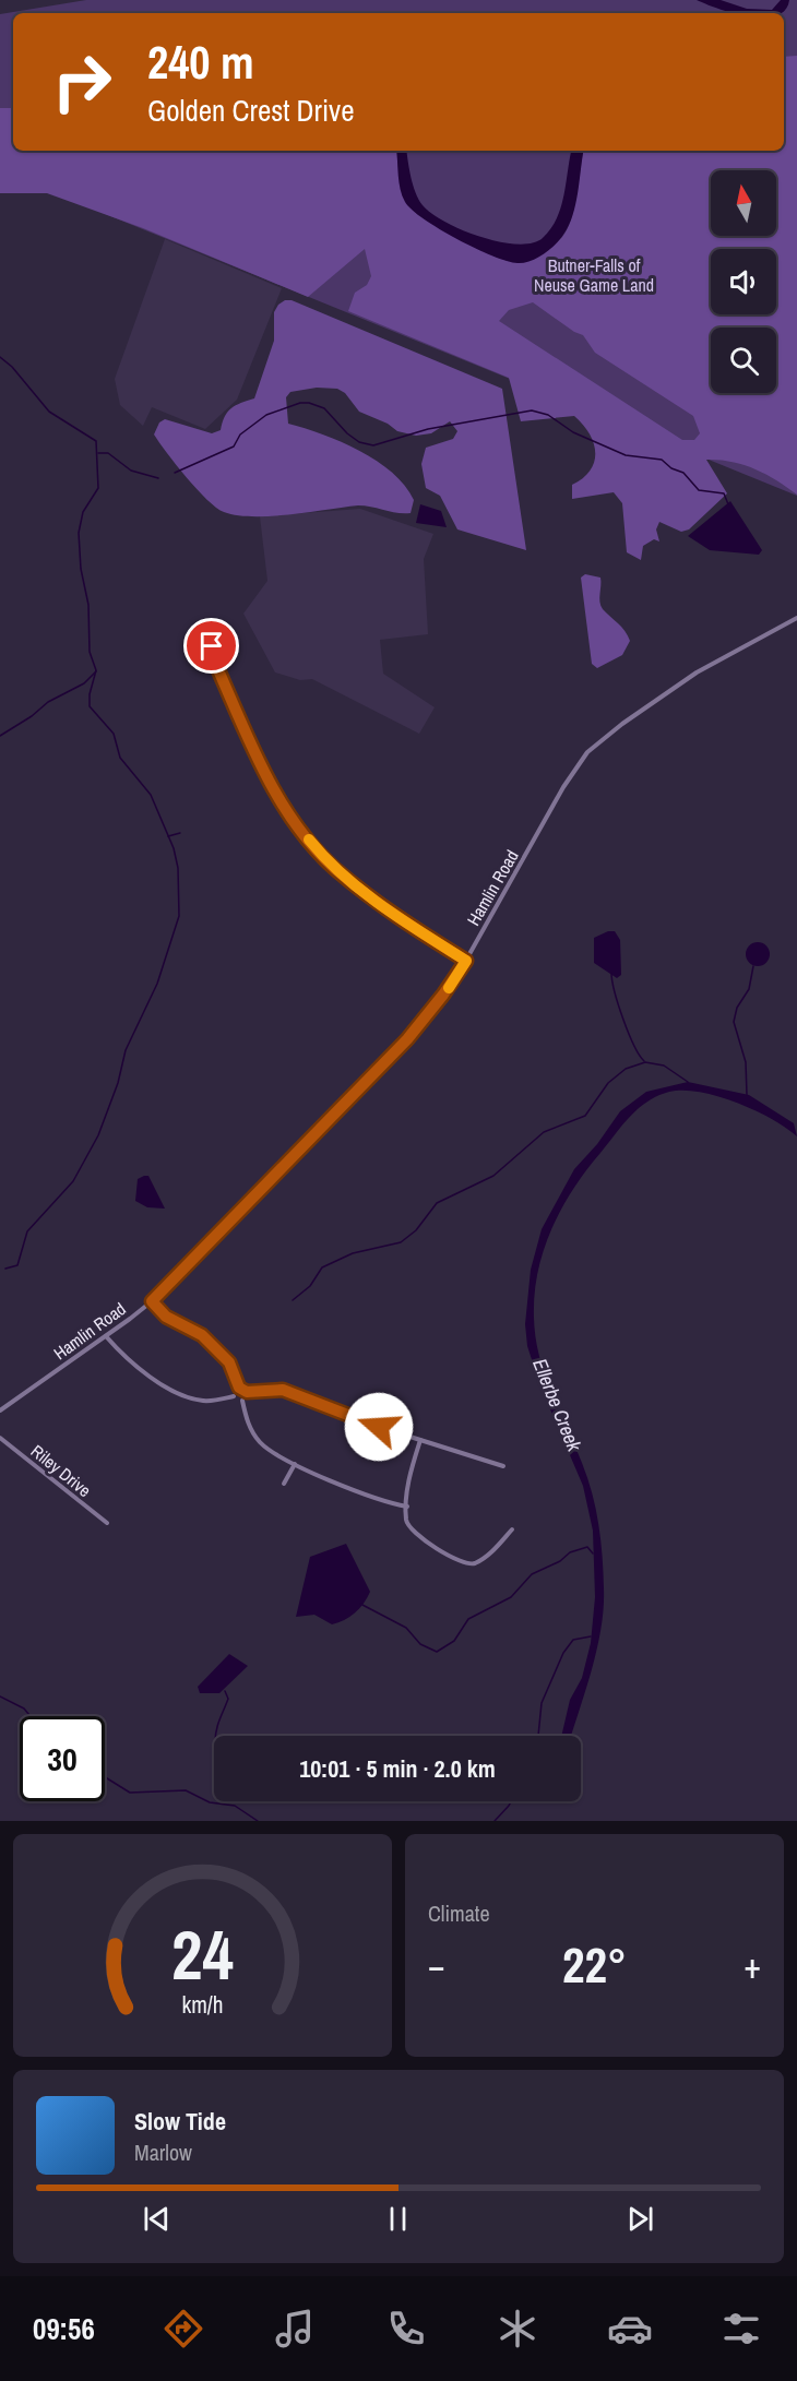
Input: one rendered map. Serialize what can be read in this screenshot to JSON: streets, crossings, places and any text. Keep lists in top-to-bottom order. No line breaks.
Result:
{"streets":{"street":["Hamlin Road","Riley Drive"]},"water":["Ellerbe Creek"],"parks":["Butner-Falls of Neuse Game Land"],"north":"top","page":{"turn":["240 m","Golden Crest Drive"],"limit":"30","trip":"10:01 · 5 min · 2.0 km","tile":"Climate","heat":["−","22°","+"],"song":["Slow Tide","Marlow"],"tabs":"09:56","gauge":["24","km/h"]}}
